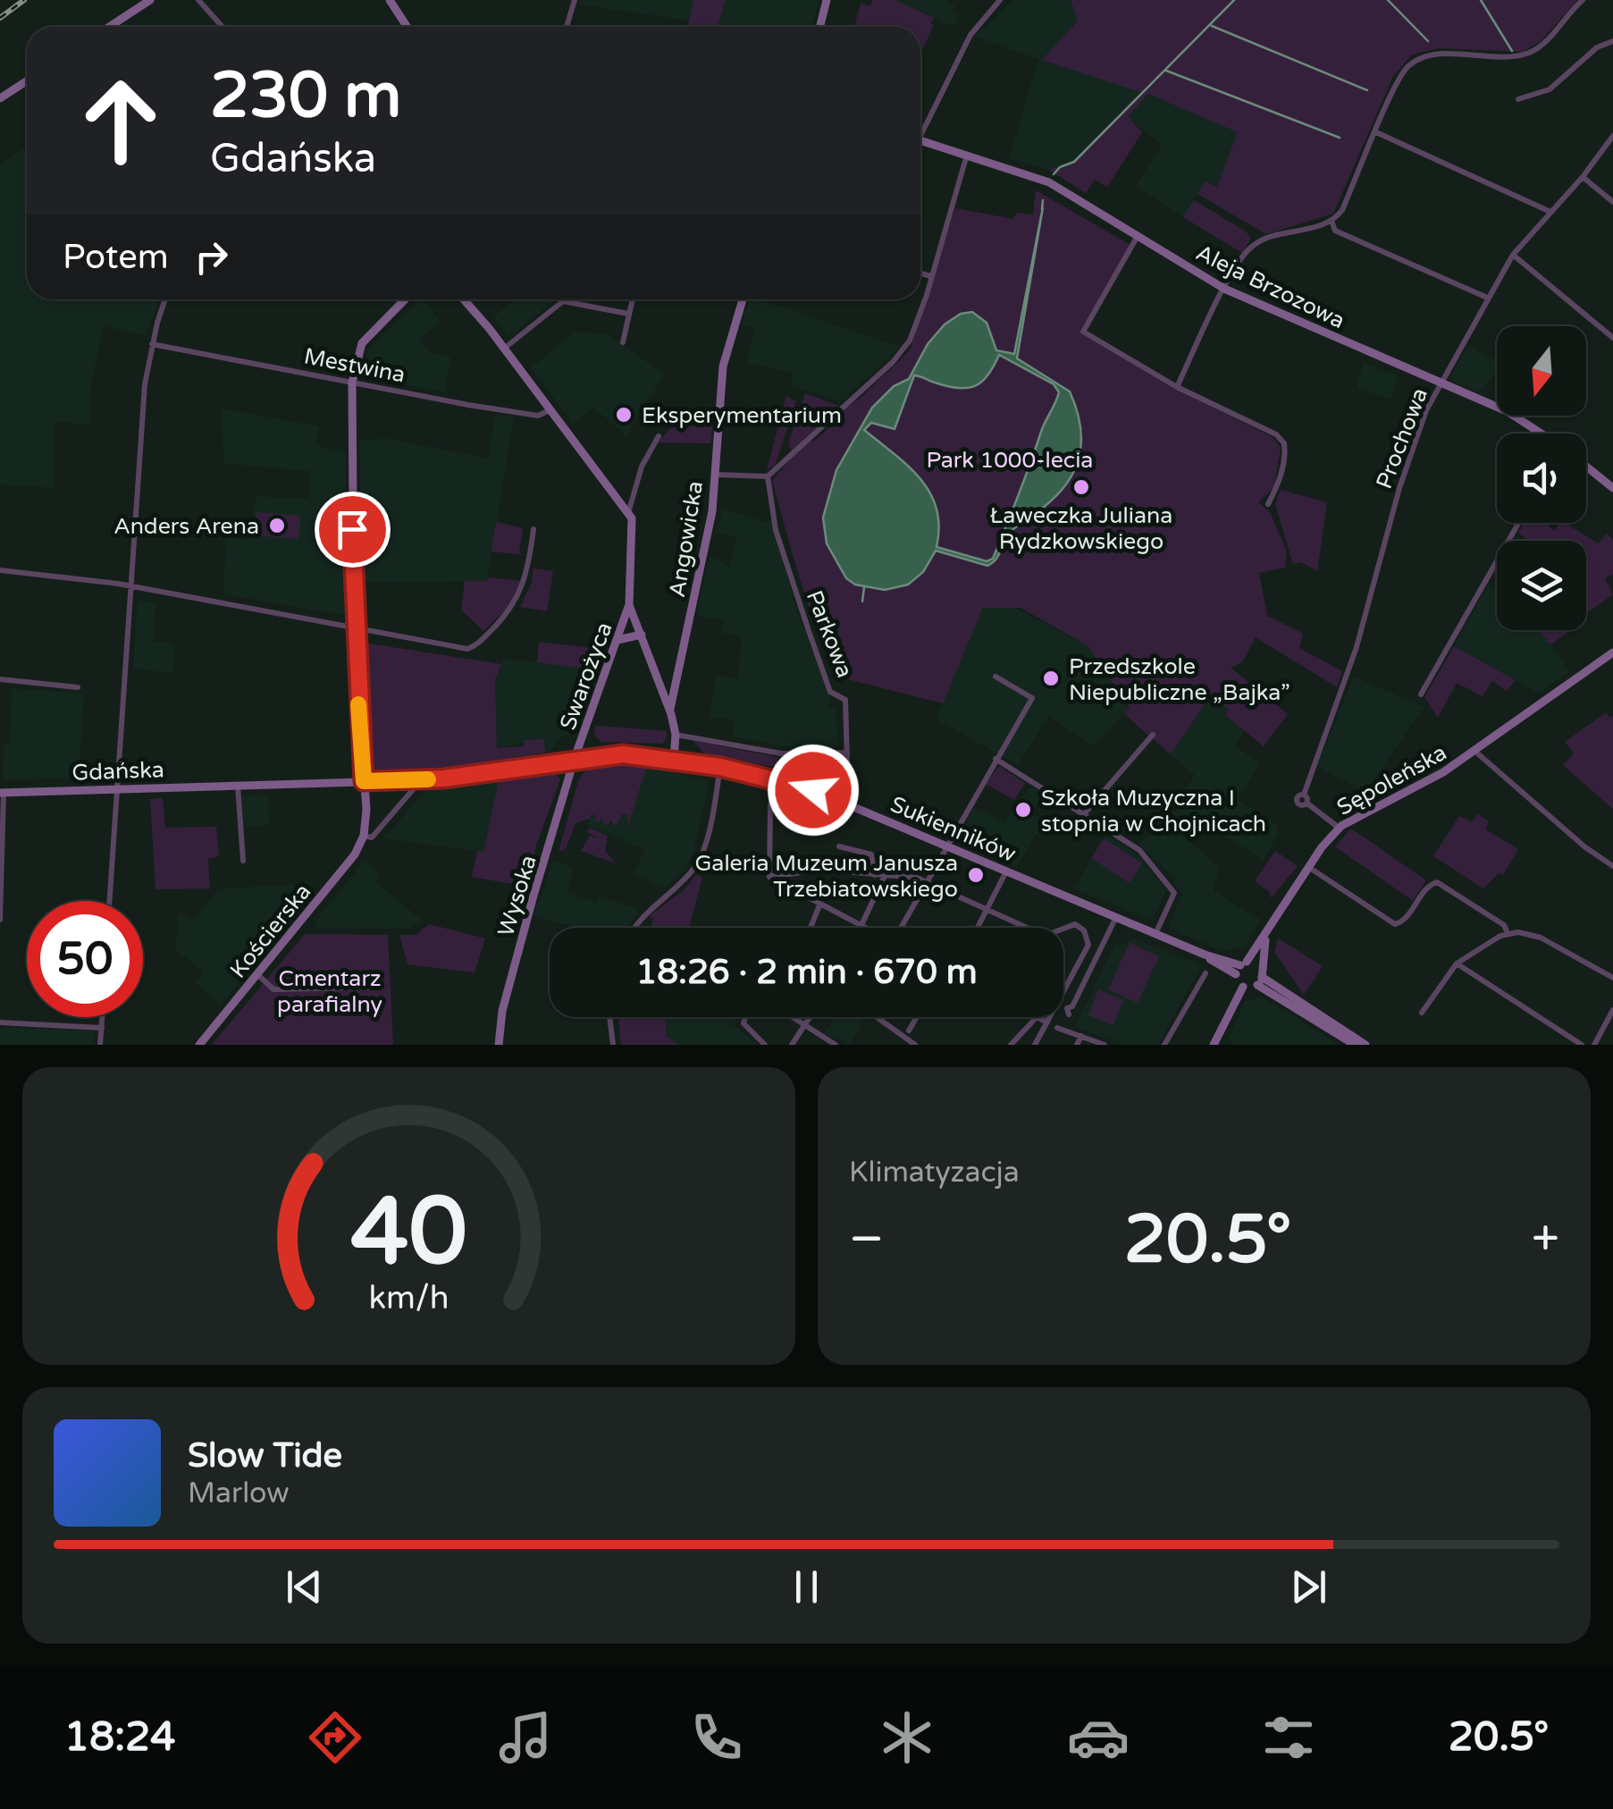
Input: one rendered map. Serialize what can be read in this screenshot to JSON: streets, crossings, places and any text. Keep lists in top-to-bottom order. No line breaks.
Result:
{"streets":{"street":["Aleja Brzozowa","Mestwina","Prochowa","Angowicka","Parkowa","Swarożyca","Gdańska","Sępoleńska","Sukienników","Wysoka","Kościerska"]},"crossings":[["Aleja Brzozowa","Prochowa"],["Prochowa","Sępoleńska"],["Parkowa","Sukienników"],["Swarożyca","Gdańska"],["Swarożyca","Sukienników"],["Swarożyca","Wysoka"],["Gdańska","Sukienników"],["Gdańska","Wysoka"],["Gdańska","Kościerska"],["Sępoleńska","Sukienników"],["Sukienników","Wysoka"]],"parks":["Park 1000-lecia","Cmentarz parafialny"],"places":["Eksperymentarium","Ławeczka Juliana Rydzkowskiego","Anders Arena","Przedszkole Niepubliczne „Bajka”","Szkoła Muzyczna I stopnia w Chojnicach","Galeria Muzeum Janusza Trzebiatowskiego"],"north":"bottom","page":{"turn":["230 m","Gdańska"],"then":"Potem","limit":"50","trip":"18:26 · 2 min · 670 m","tile":"Klimatyzacja","heat":["−","20.5°","+"],"song":["Slow Tide","Marlow"],"tabs":["18:24","20.5°"],"gauge":["40","km/h"]}}
